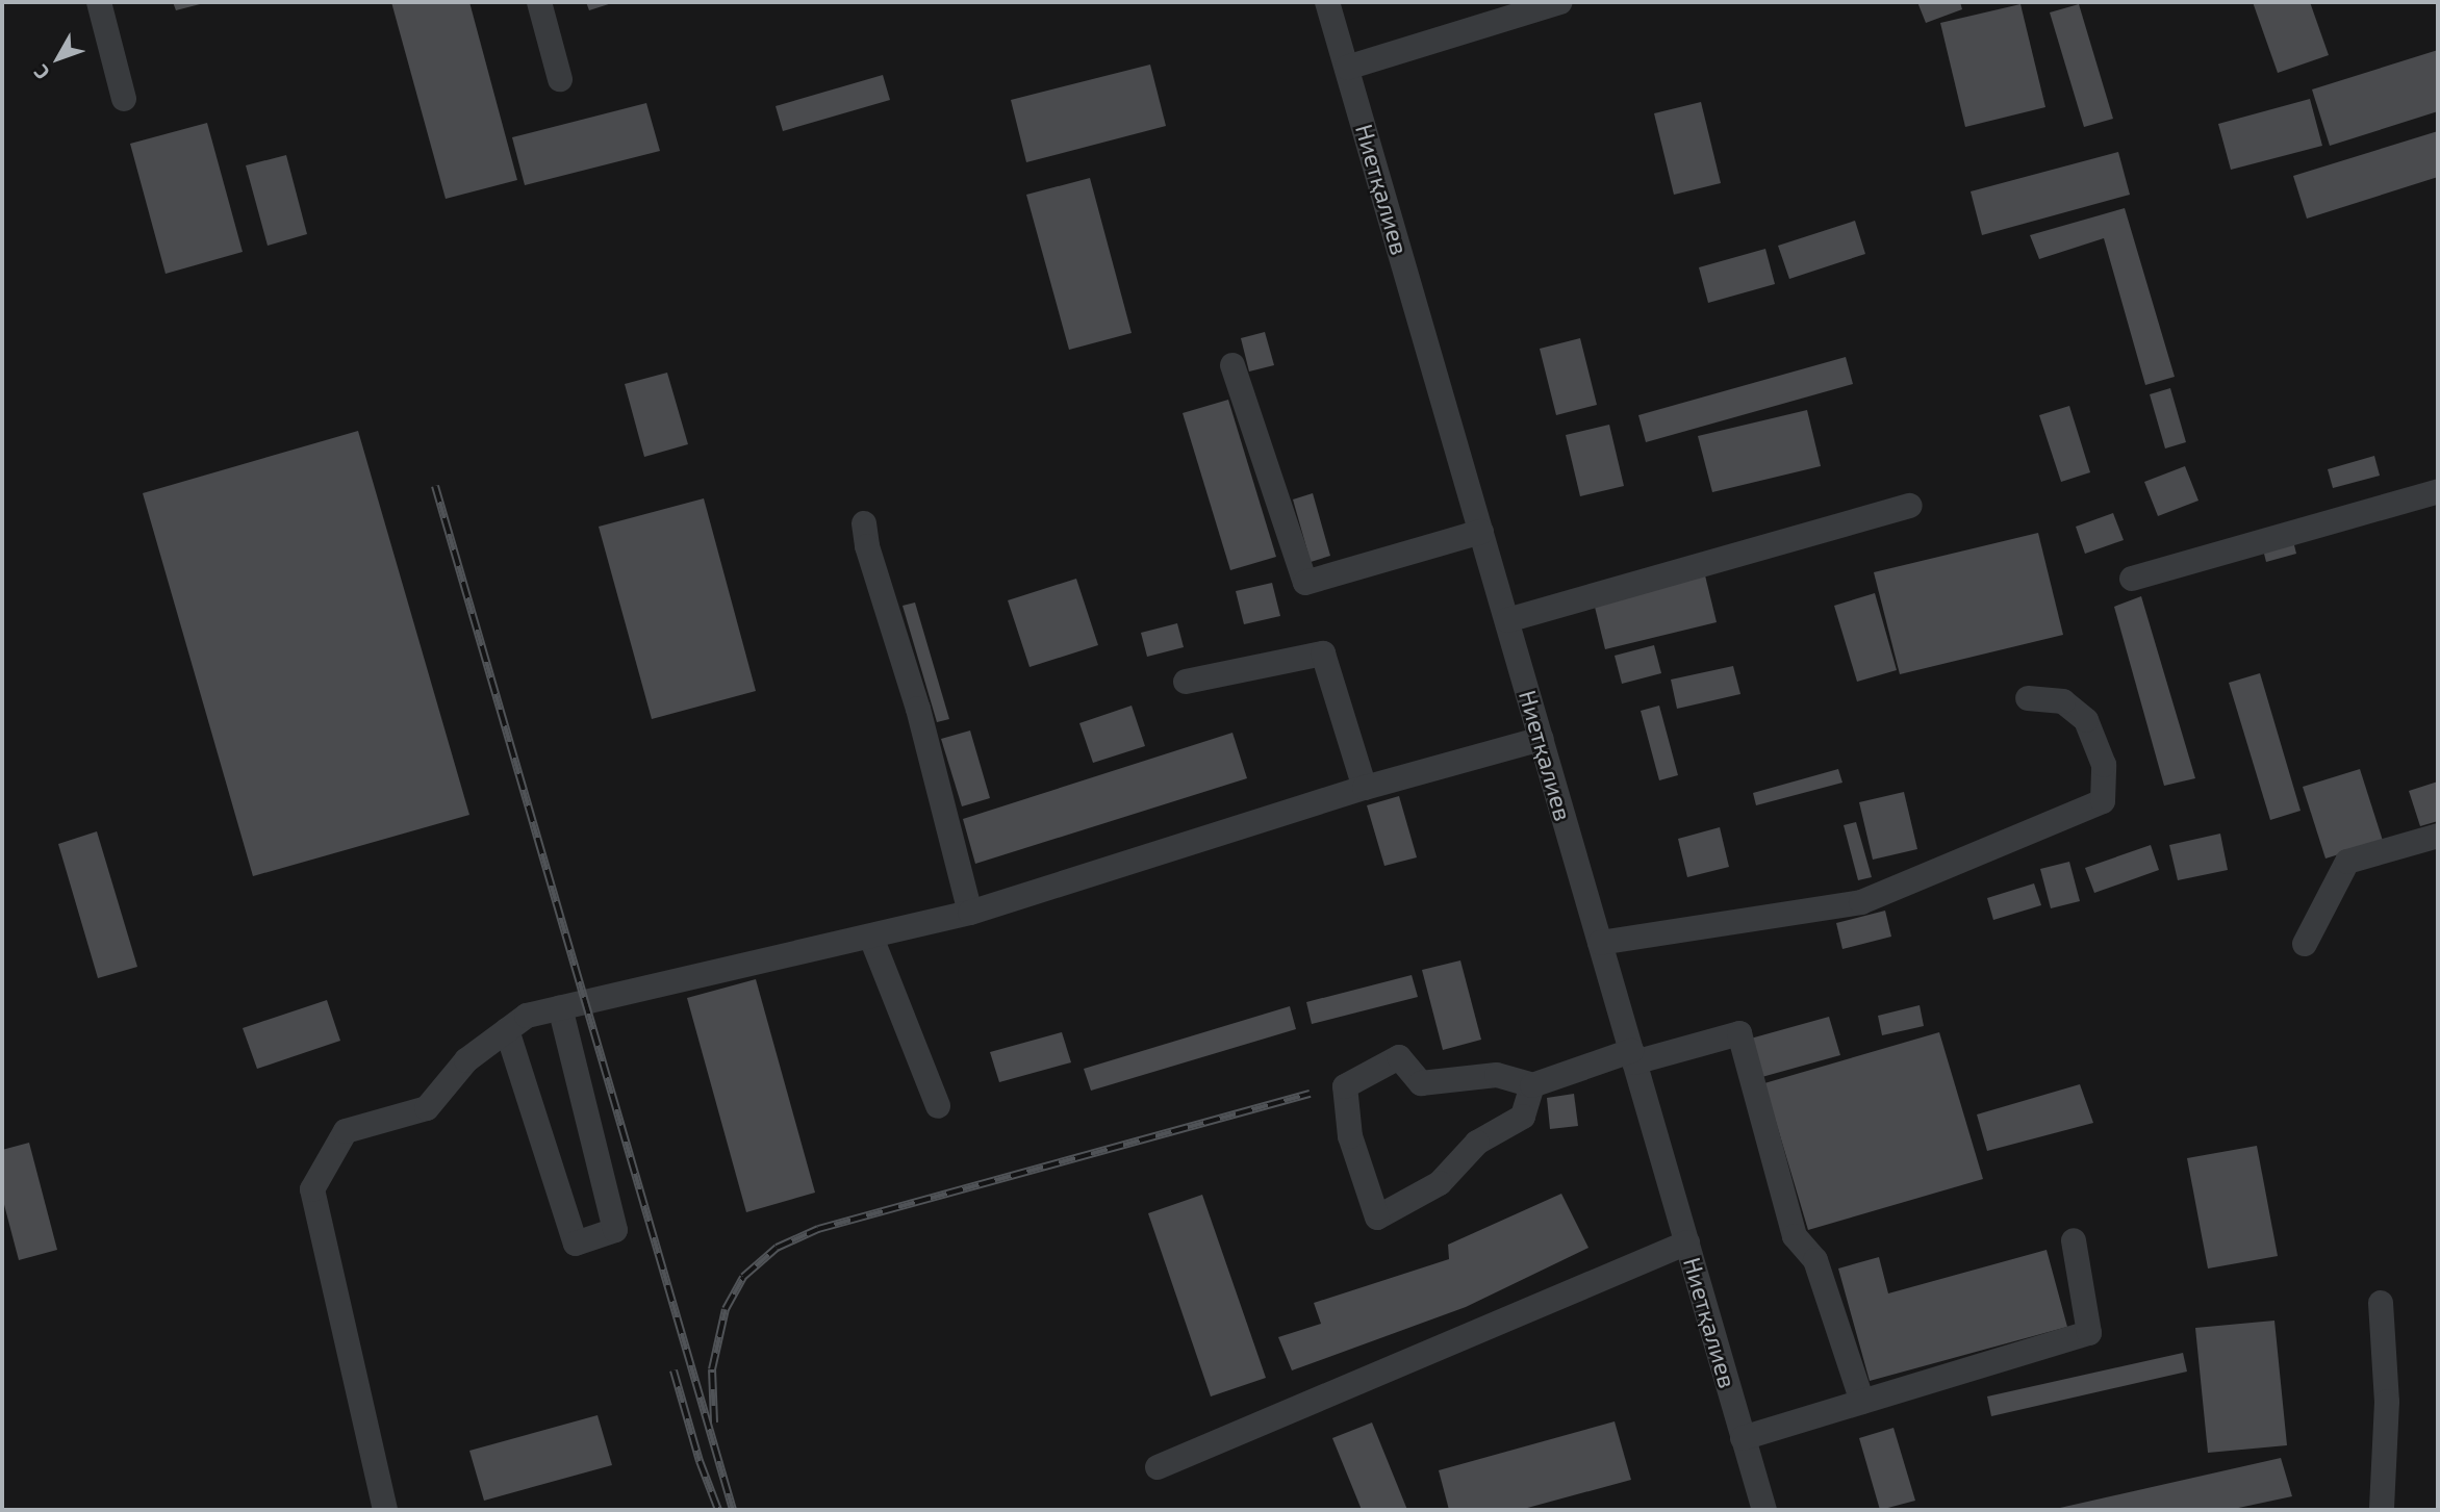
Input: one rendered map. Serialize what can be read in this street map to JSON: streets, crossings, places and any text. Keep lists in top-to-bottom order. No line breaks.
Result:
{"streets":{"street":["Ниетқалиев"]},"north":"bottom left"}
